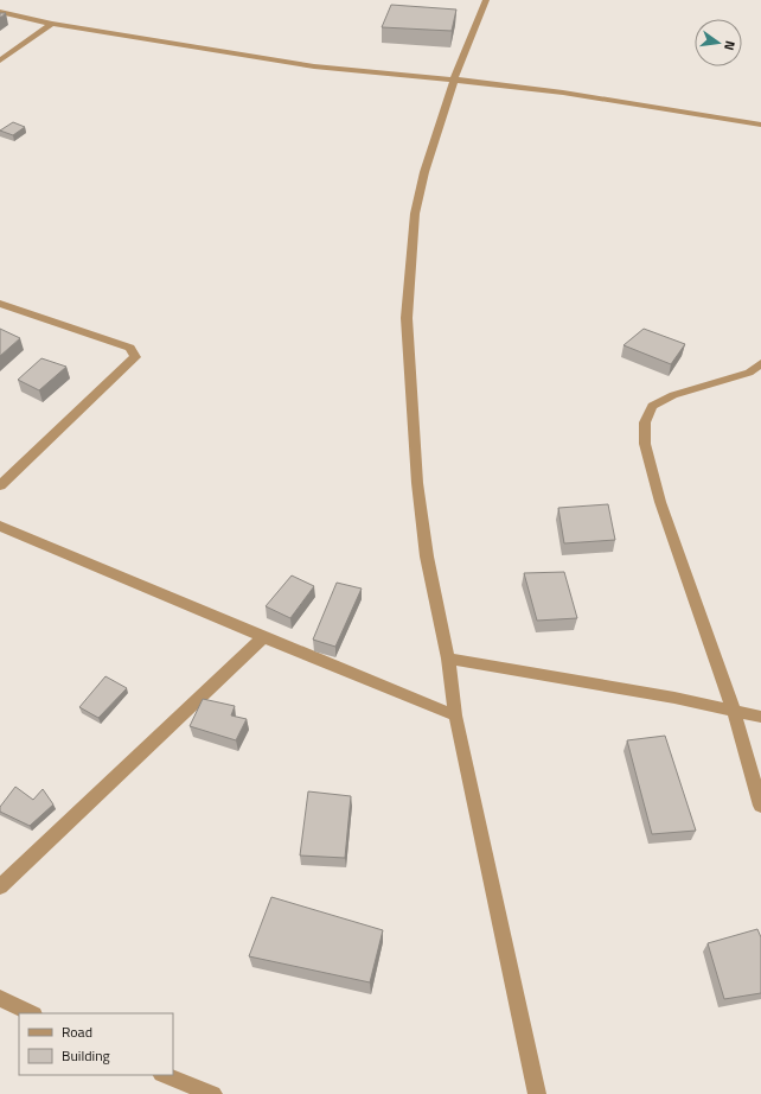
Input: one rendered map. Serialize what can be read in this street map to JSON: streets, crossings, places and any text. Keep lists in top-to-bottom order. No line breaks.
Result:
{"legend":["Road","Building"],"north":"right"}
